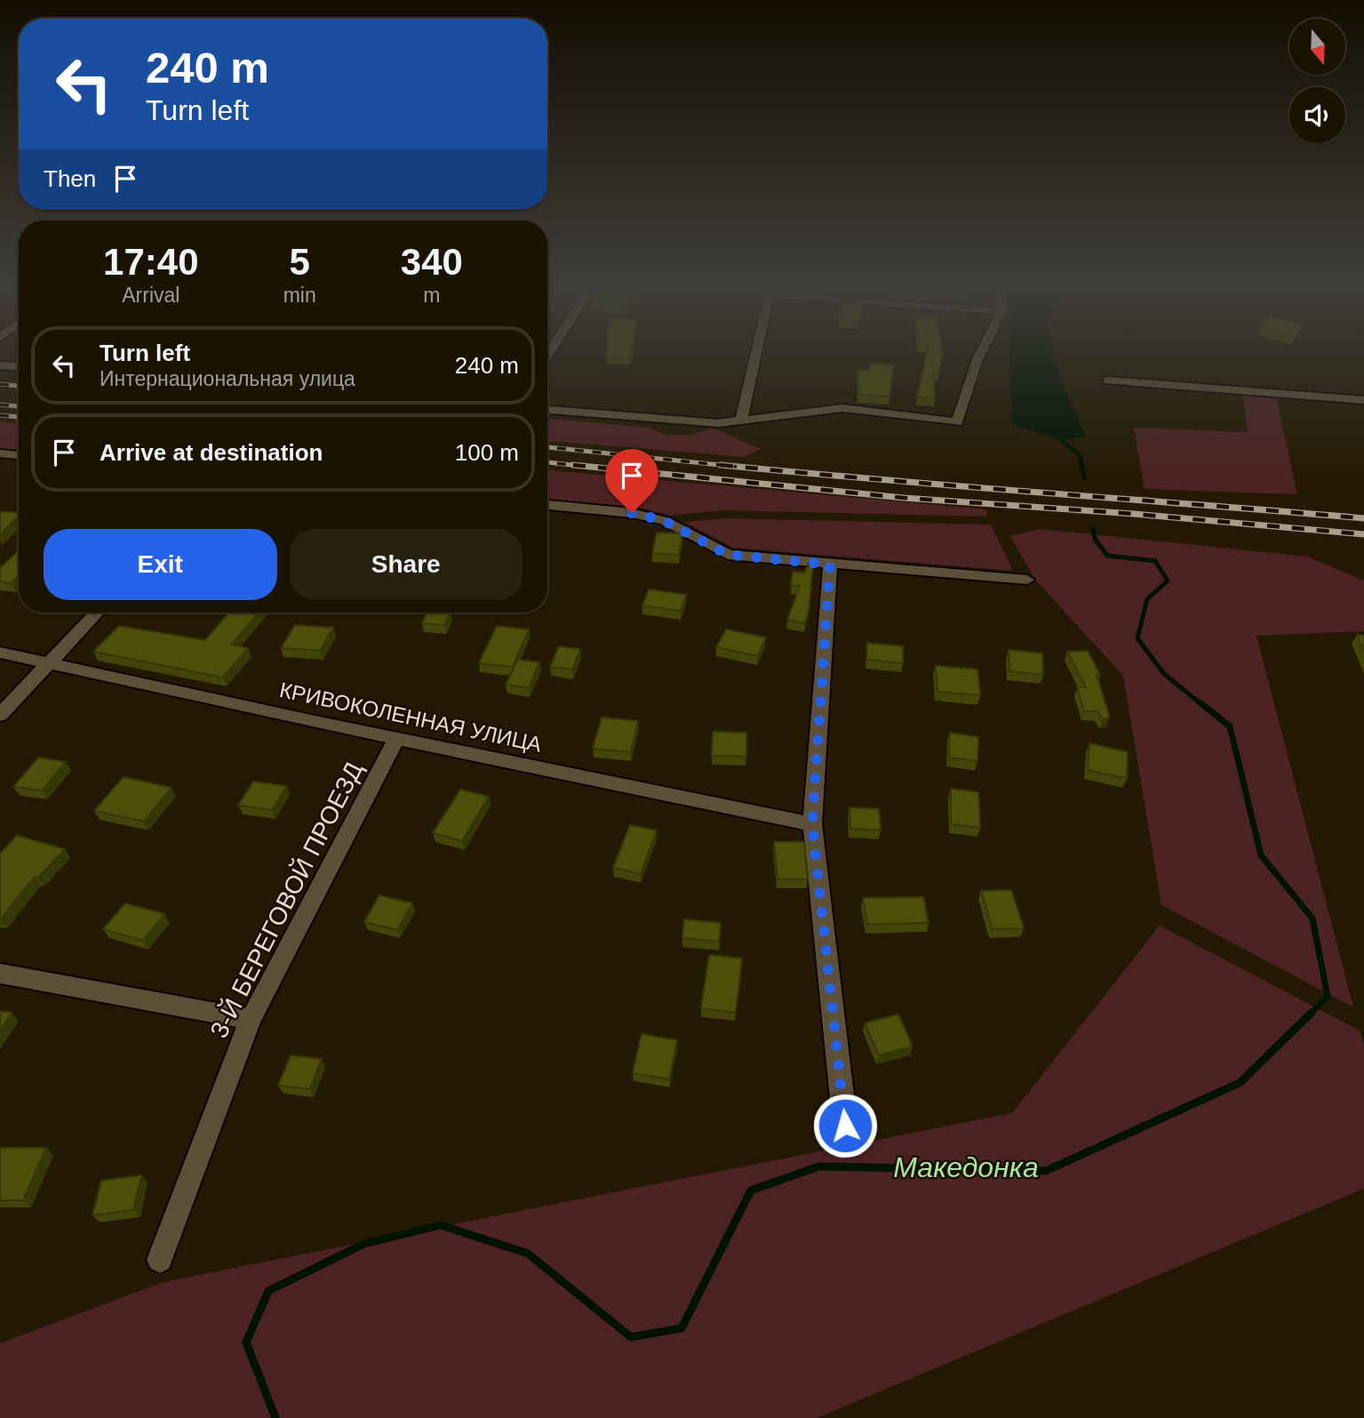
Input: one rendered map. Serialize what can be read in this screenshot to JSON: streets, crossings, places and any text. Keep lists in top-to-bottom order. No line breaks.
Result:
{"streets":{"street":["КРИВОКОЛЕННАЯ УЛИЦА","3-Й БЕРЕГОВОЙ ПРОЕЗД"]},"crossings":[["КРИВОКОЛЕННАЯ УЛИЦА","3-Й БЕРЕГОВОЙ ПРОЕЗД"]],"water":["Македонка"],"north":"bottom","page":{"turn":["240 m","Turn left"],"then":"Then","eta":["17:40","Arrival","5","min","340","m"],"list":[{"name":"Turn left","note":"Интернациональная улица","value":"240 m"},{"name":"Arrive at destination","value":"100 m"}],"buttons":["Exit","Share"]}}
